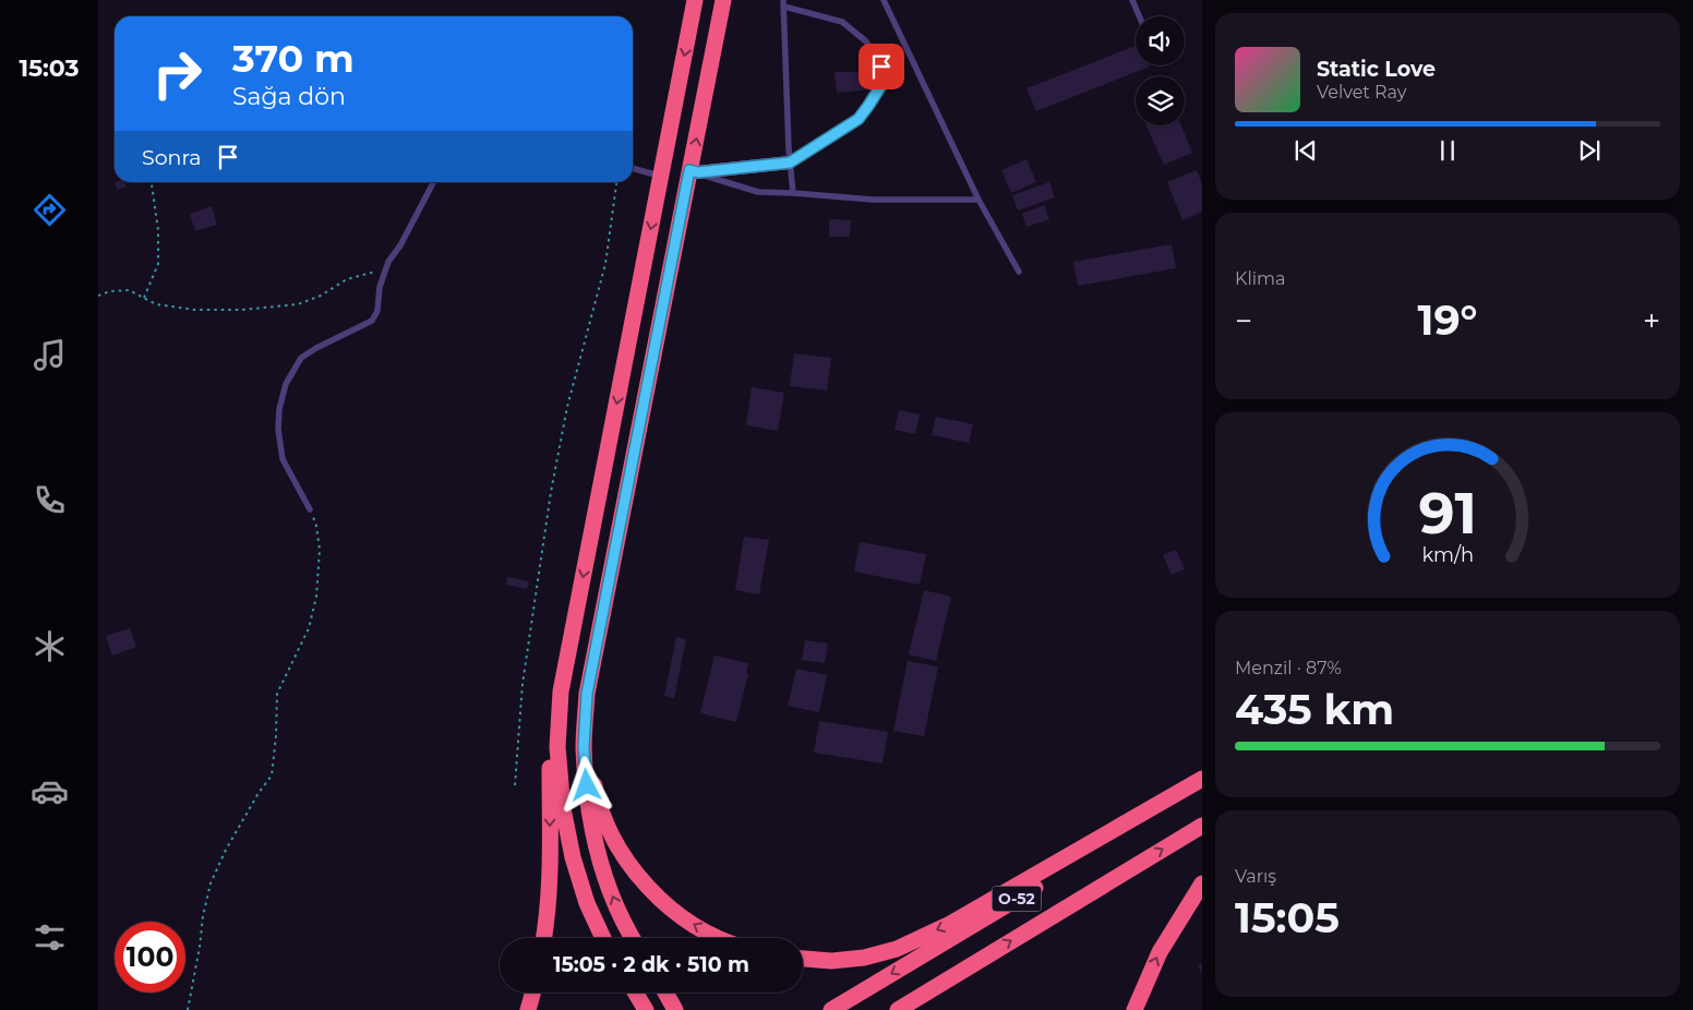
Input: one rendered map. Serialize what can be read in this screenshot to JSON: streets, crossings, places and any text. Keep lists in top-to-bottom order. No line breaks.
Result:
{"streets":{"highway":["O-52"]},"page":{"tabs":"15:03","turn":["370 m","Sağa dön"],"song":["Static Love","Velvet Ray"],"then":"Sonra","tile":["Klima",["Menzil · 87%","435 km"],["Varış","15:05"]],"heat":["−","19°","+"],"limit":"100","trip":"15:05 · 2 dk · 510 m","gauge":["91","km/h"]}}
